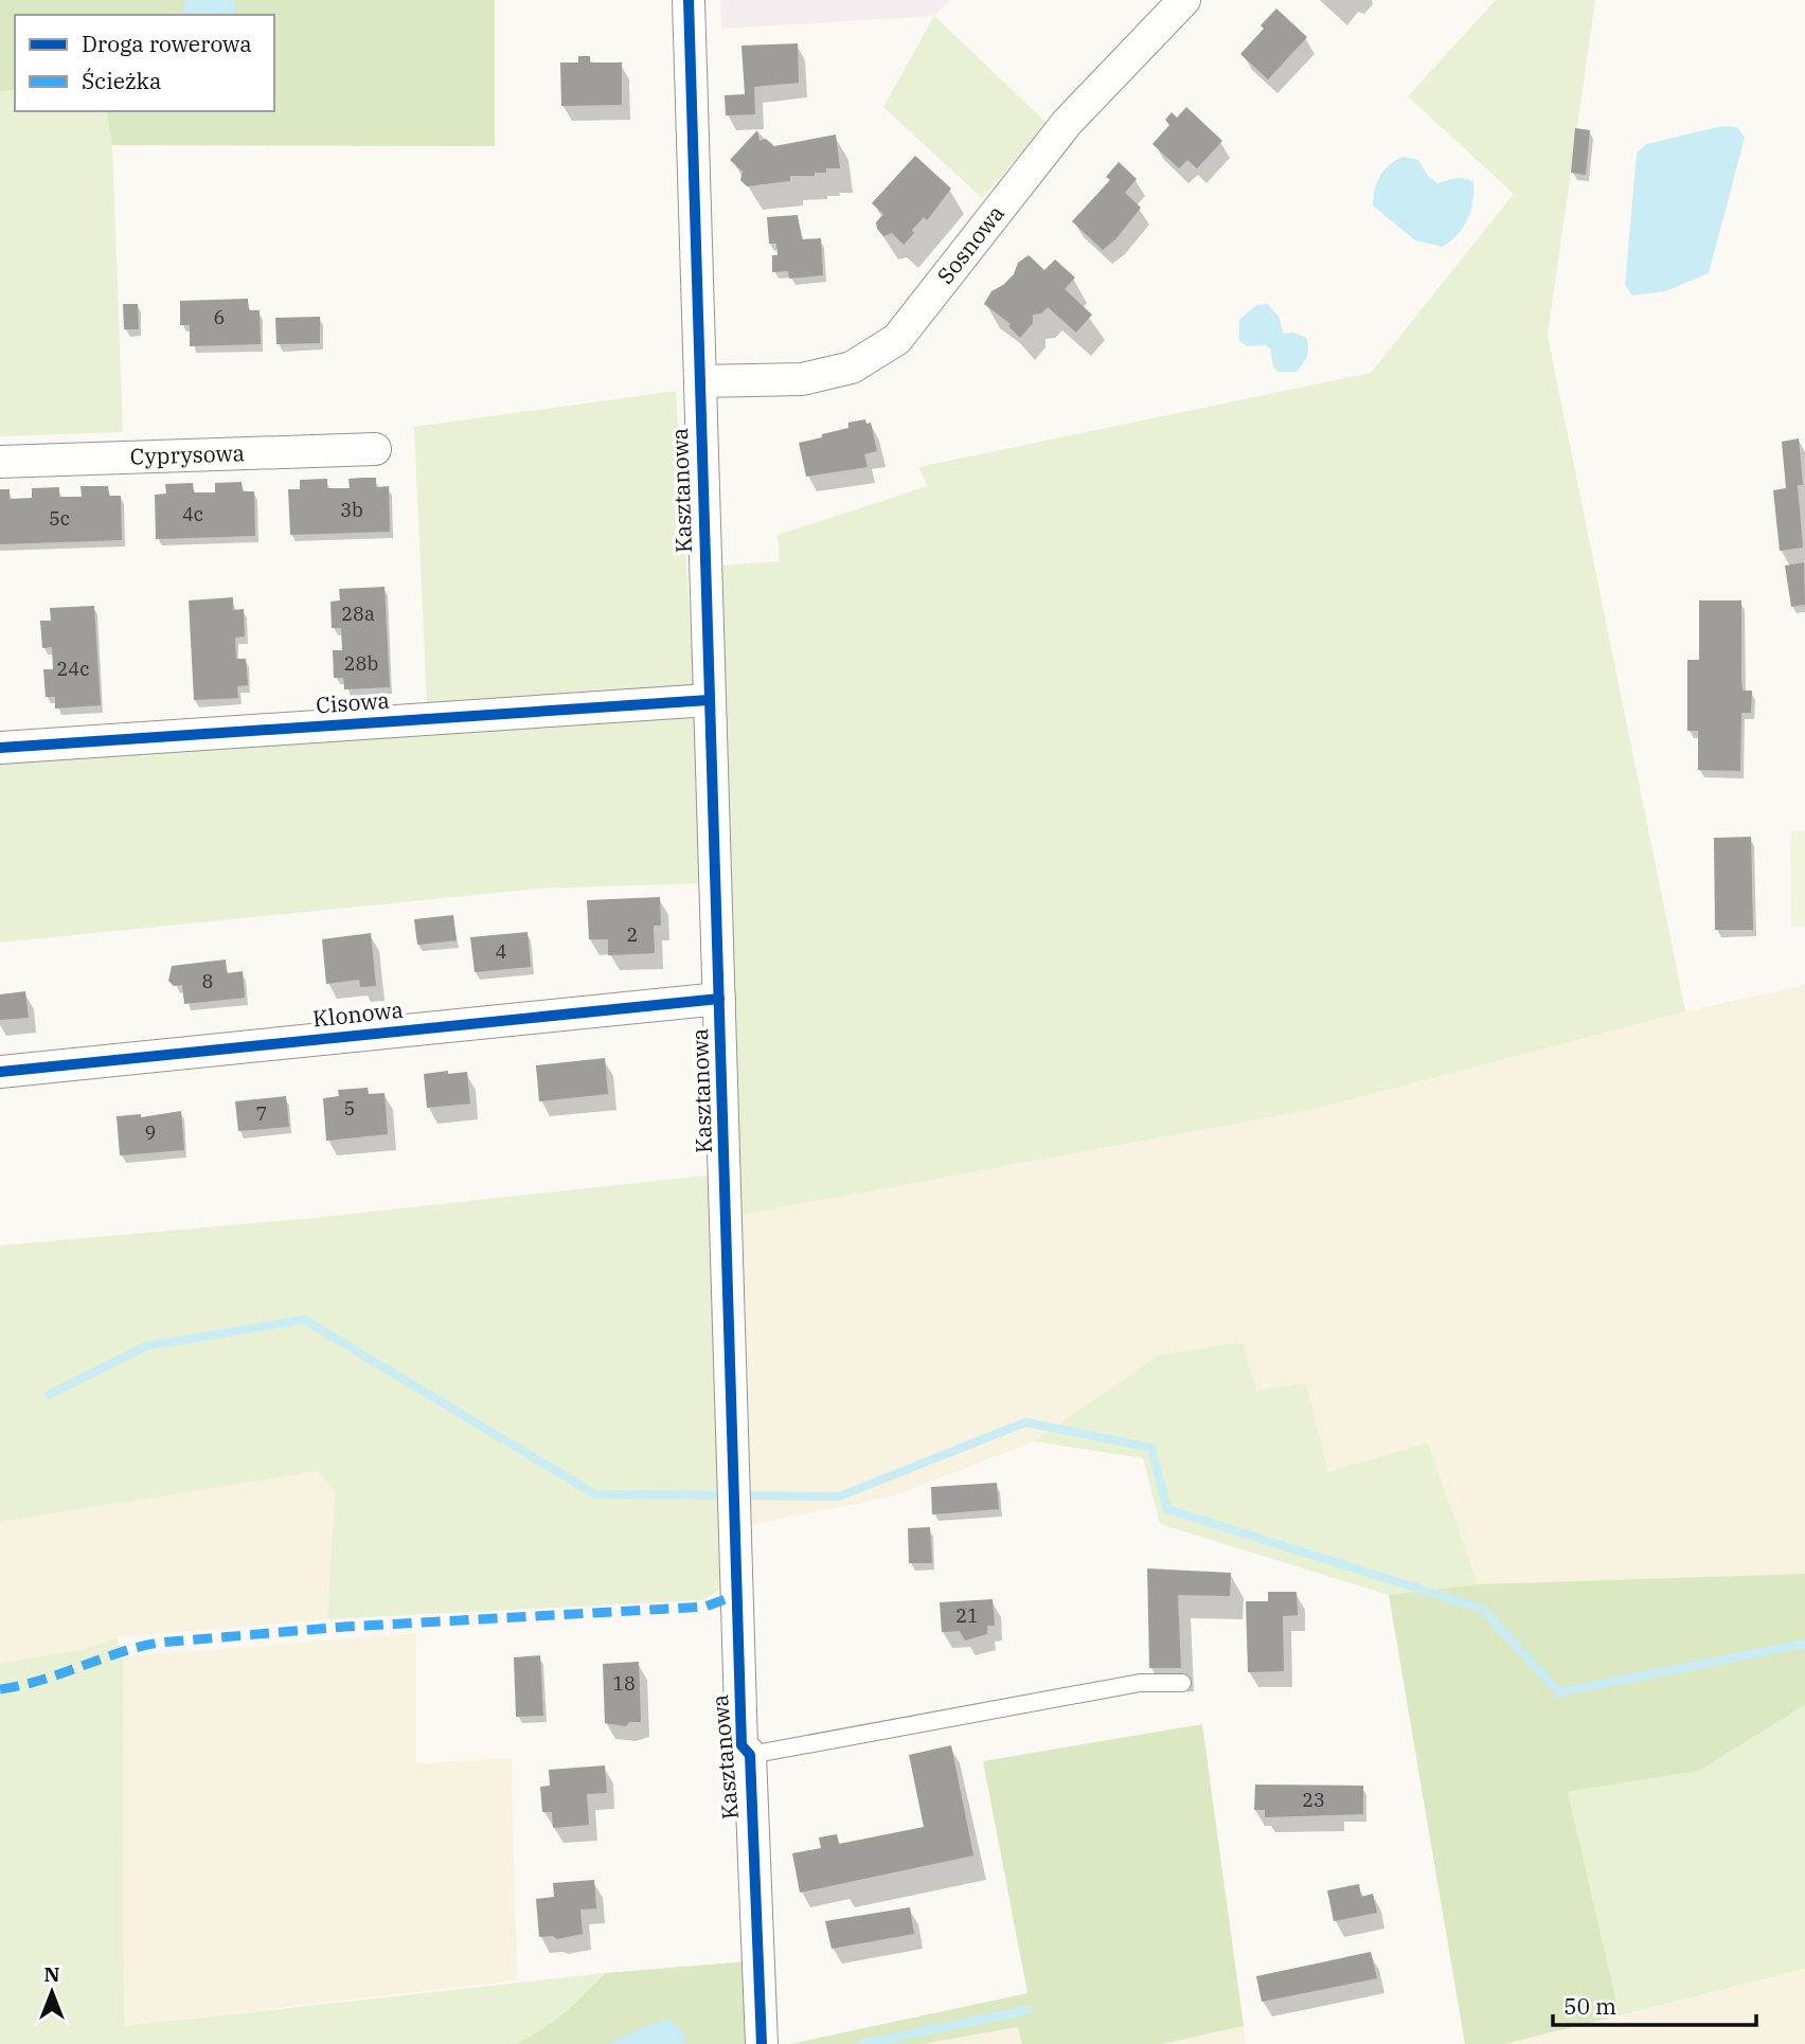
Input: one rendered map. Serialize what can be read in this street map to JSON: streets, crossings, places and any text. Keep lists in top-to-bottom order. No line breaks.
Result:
{"streets":{"street":["Sosnowa","Cyprysowa","Kasztanowa","Cisowa","Klonowa"]},"crossings":[["Sosnowa","Kasztanowa"],["Kasztanowa","Cisowa"],["Kasztanowa","Klonowa"]],"house_numbers":["6","3b","4c","5c","28a","28b","24c","2","4","8","5","7","9","21","18","23"],"legend":["Droga rowerowa","Ścieżka"],"scale_bar":"50 m","north":"top"}
